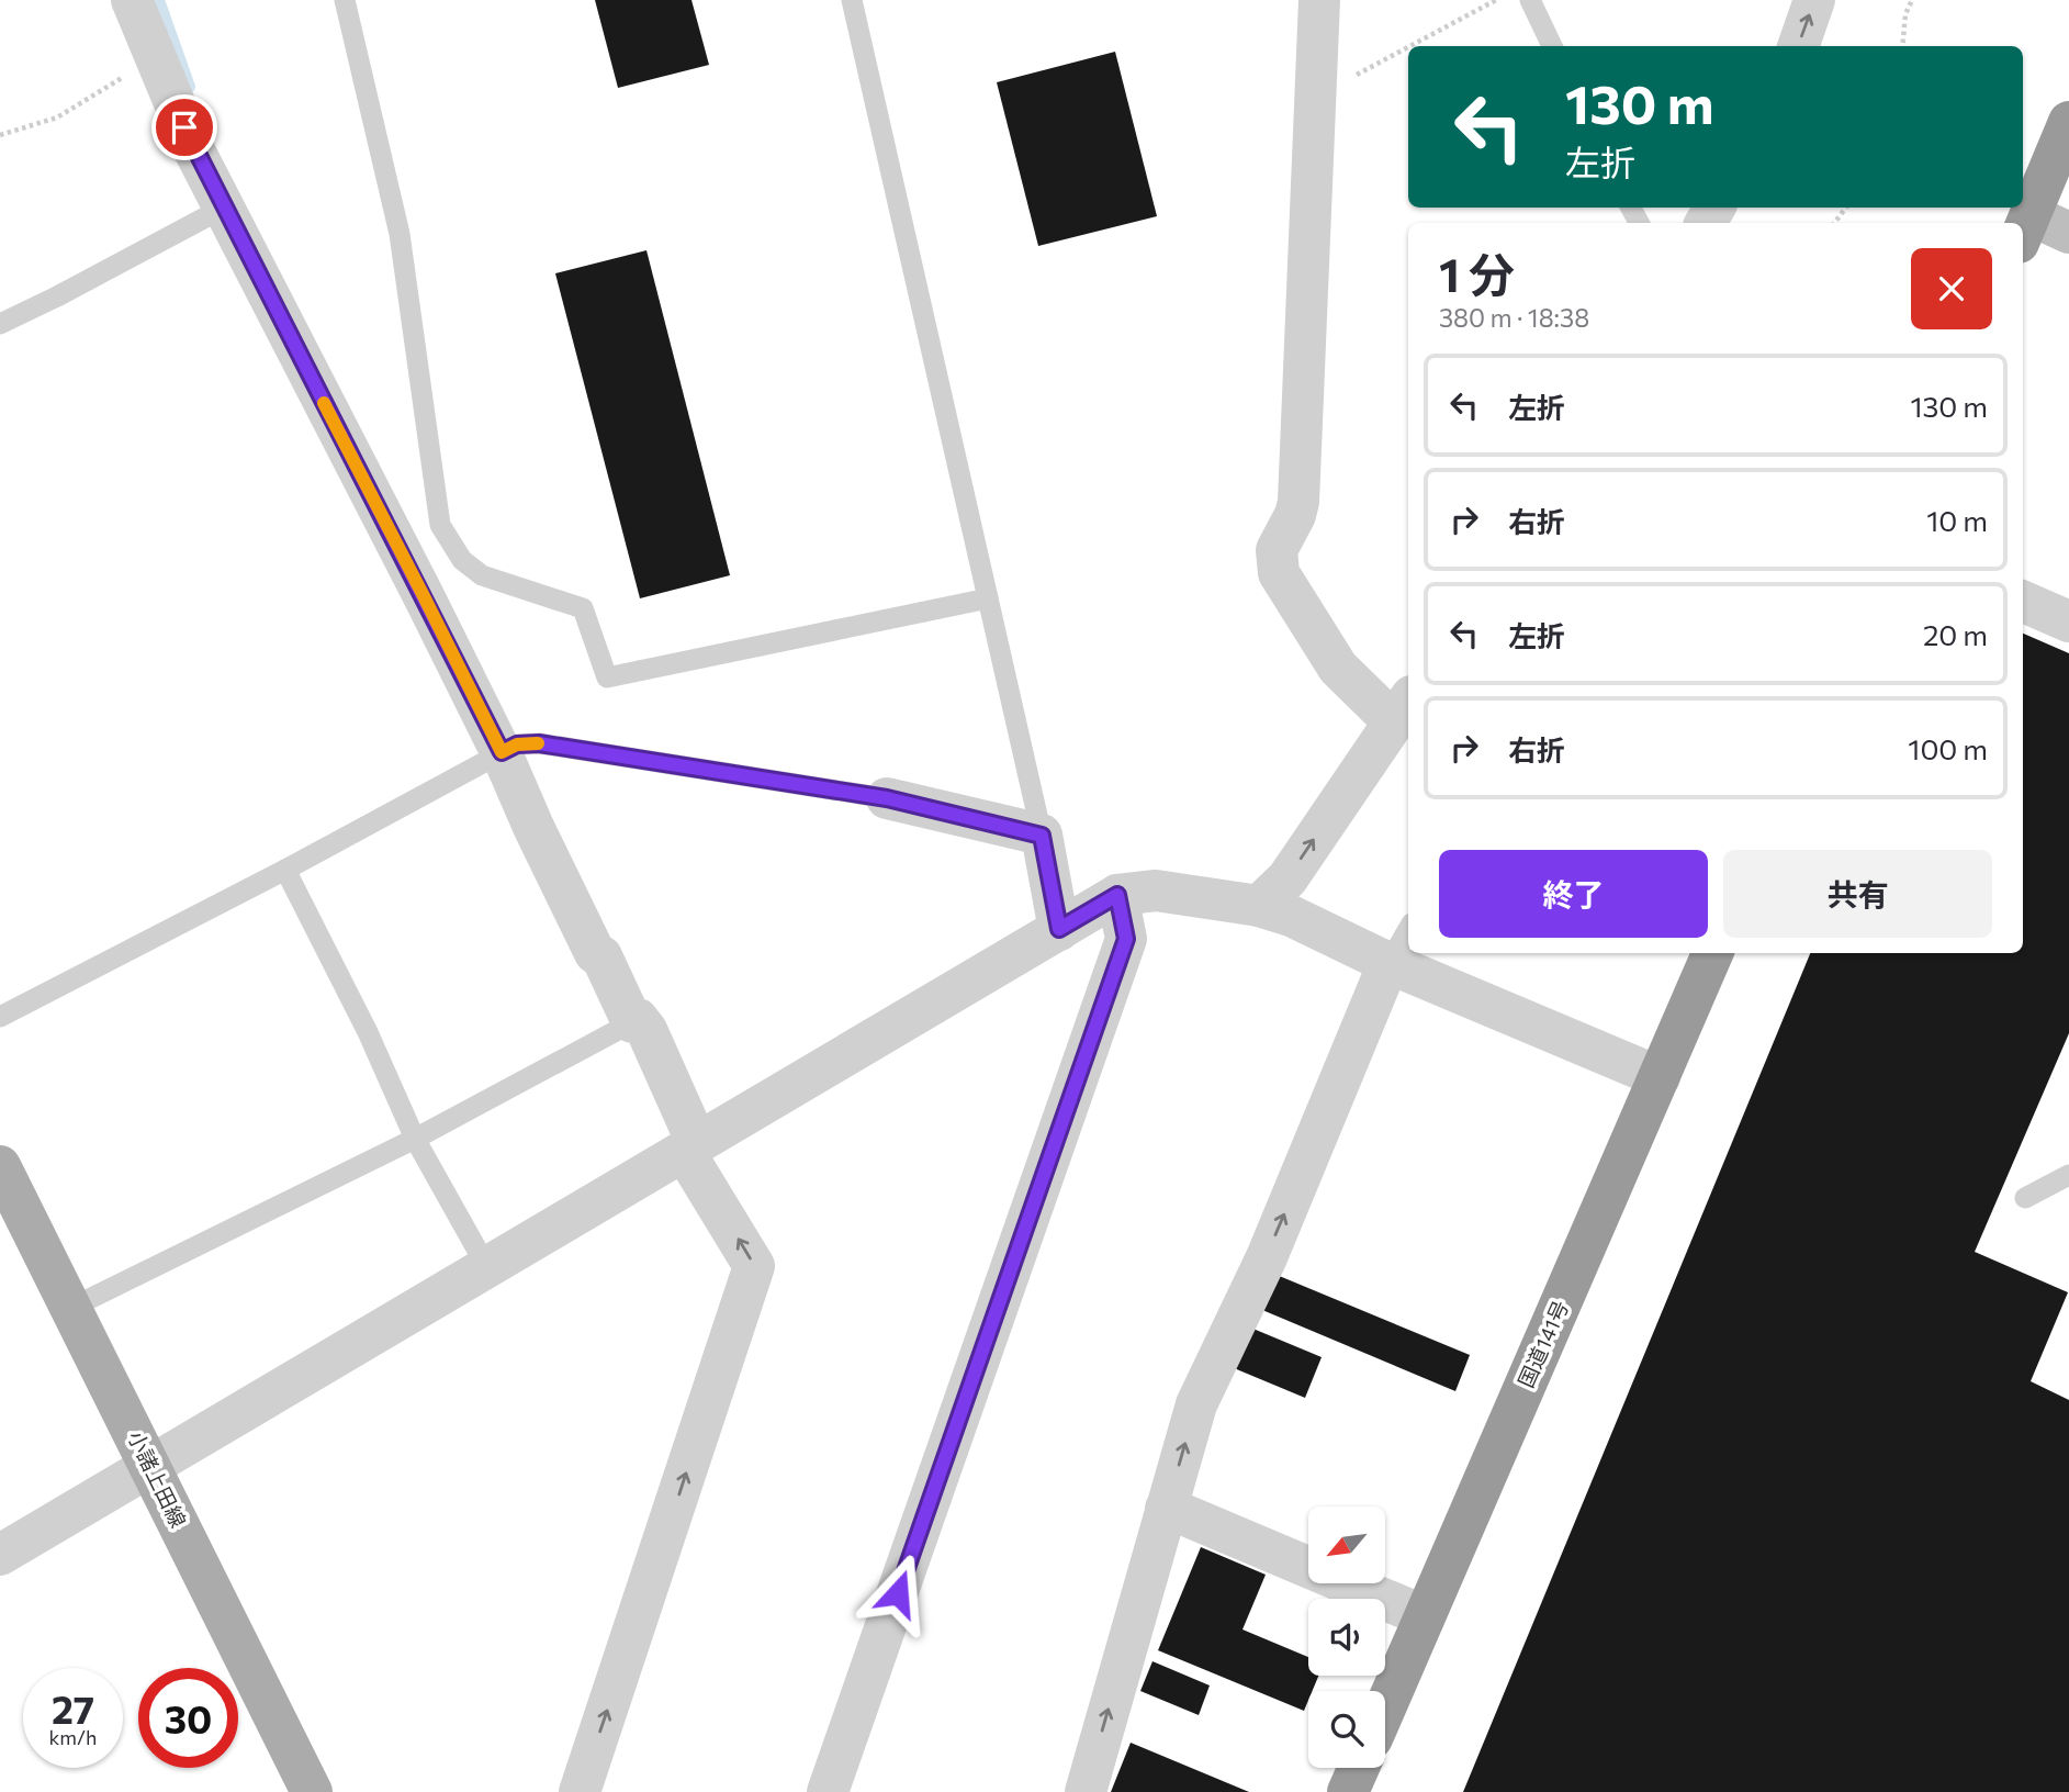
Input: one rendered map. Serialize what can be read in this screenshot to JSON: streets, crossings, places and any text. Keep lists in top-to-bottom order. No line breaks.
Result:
{"streets":{"highway":["国道141号"],"main road":["小諸上田線"]},"north":"bottom left","page":{"turn":["130 m","左折"],"heading":["1 分","380 m · 18:38"],"list":[{"name":"左折","value":"130 m"},{"name":"右折","value":"10 m"},{"name":"左折","value":"20 m"},{"name":"右折","value":"100 m"}],"buttons":["終了","共有"],"speed":"27 km/h","limit":"30"}}
